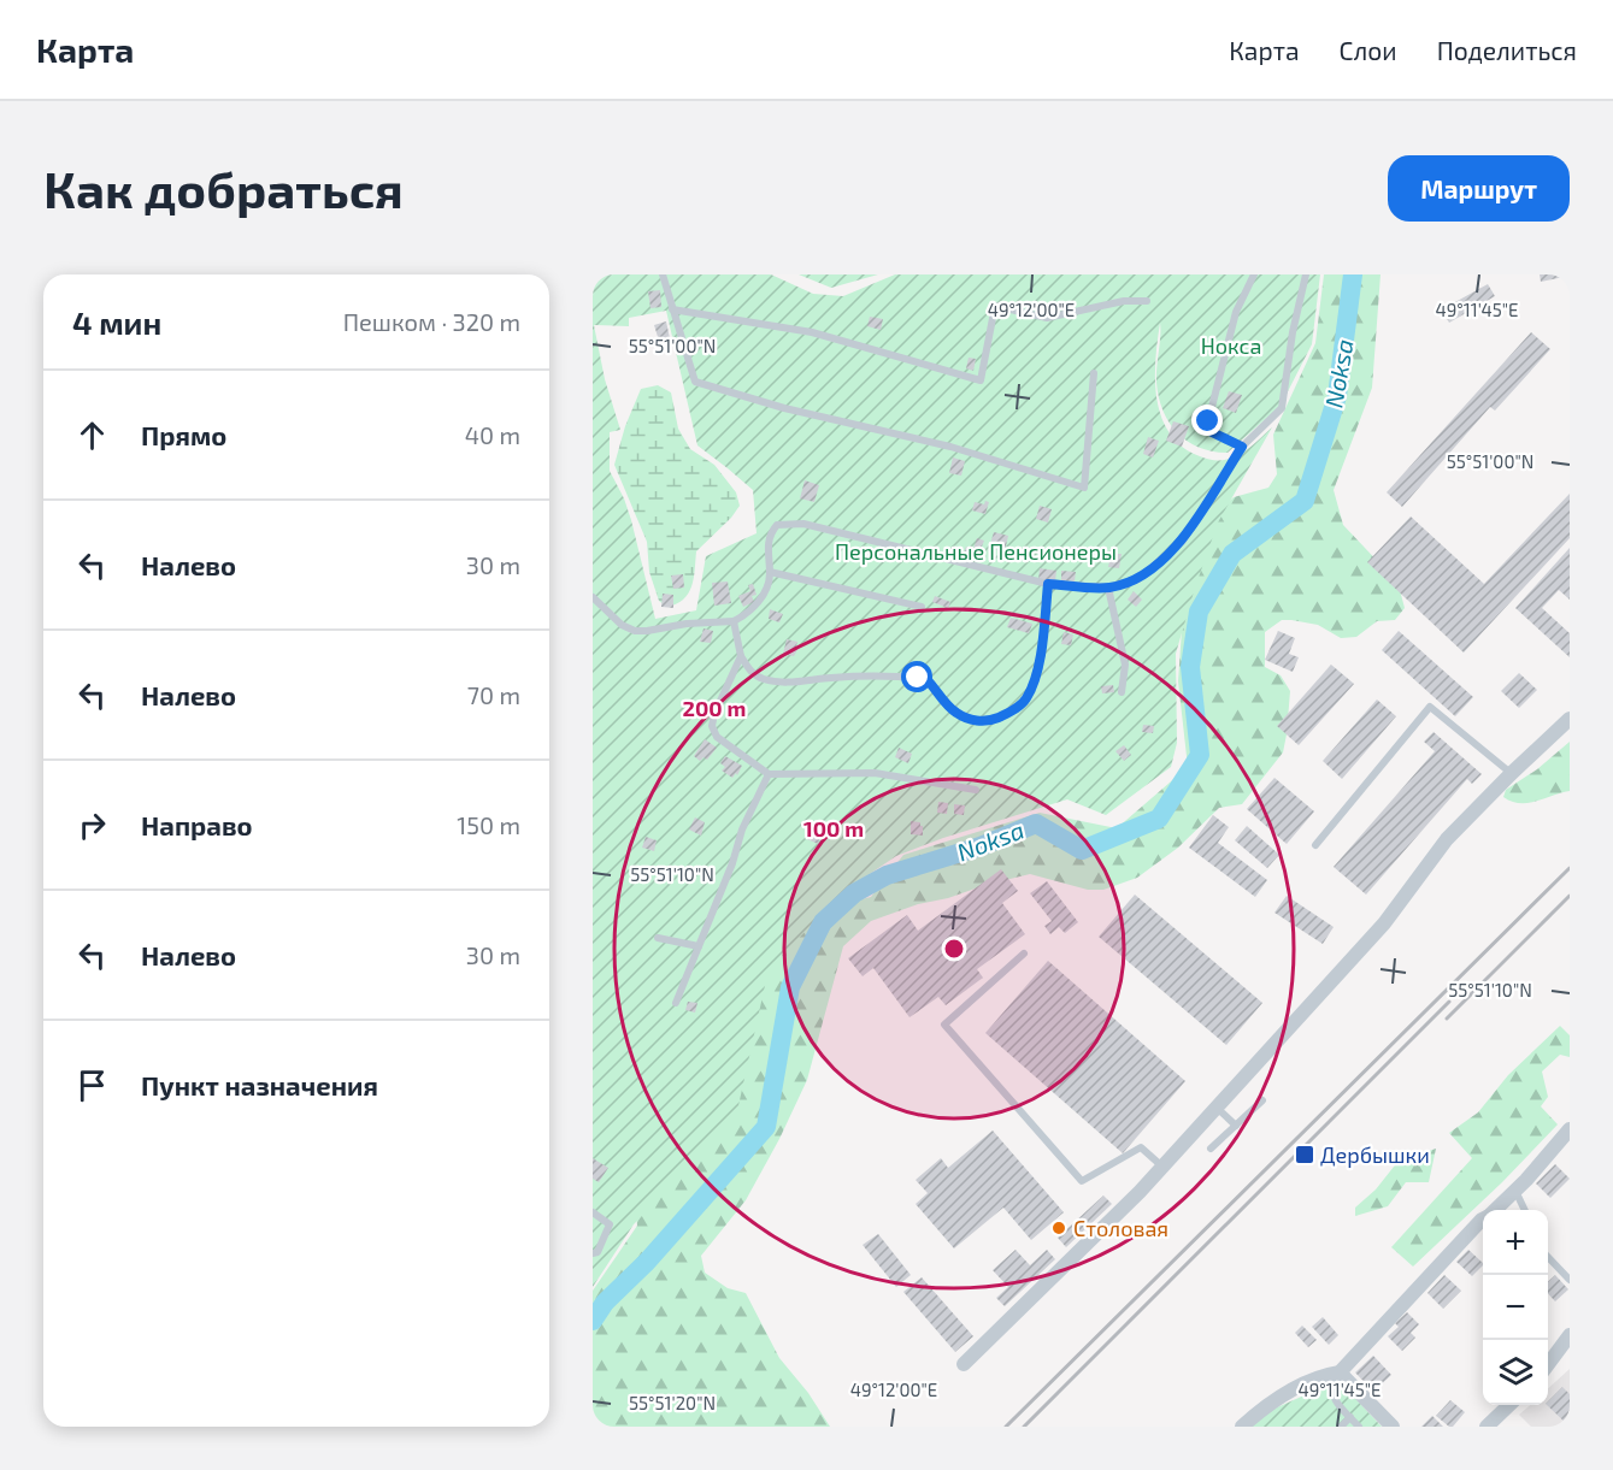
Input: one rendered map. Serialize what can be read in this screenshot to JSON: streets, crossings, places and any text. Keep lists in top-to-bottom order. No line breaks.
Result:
{"water":["Noksa"],"parks":["Нокса","Персональные Пенсионеры"],"places":{"transit":["Дербышки"],"other":["Столовая"]},"page":{"header":"Карта","nav":["Карта","Слои","Поделиться"],"buttons":"Маршрут","title":"Как добраться","heading":["4 мин","Пешком · 320 m"],"list":[["Прямо","40 m"],["Налево","30 m"],["Налево","70 m"],["Направо","150 m"],["Налево","30 m"],"Пункт назначения"],"map_buttons":["+","−"]},"coordinates":["49°12'00\"E","49°11'45\"E","55°51'00\"N","55°51'10\"N","55°51'20\"N"],"rings":["200 m","100 m"]}
